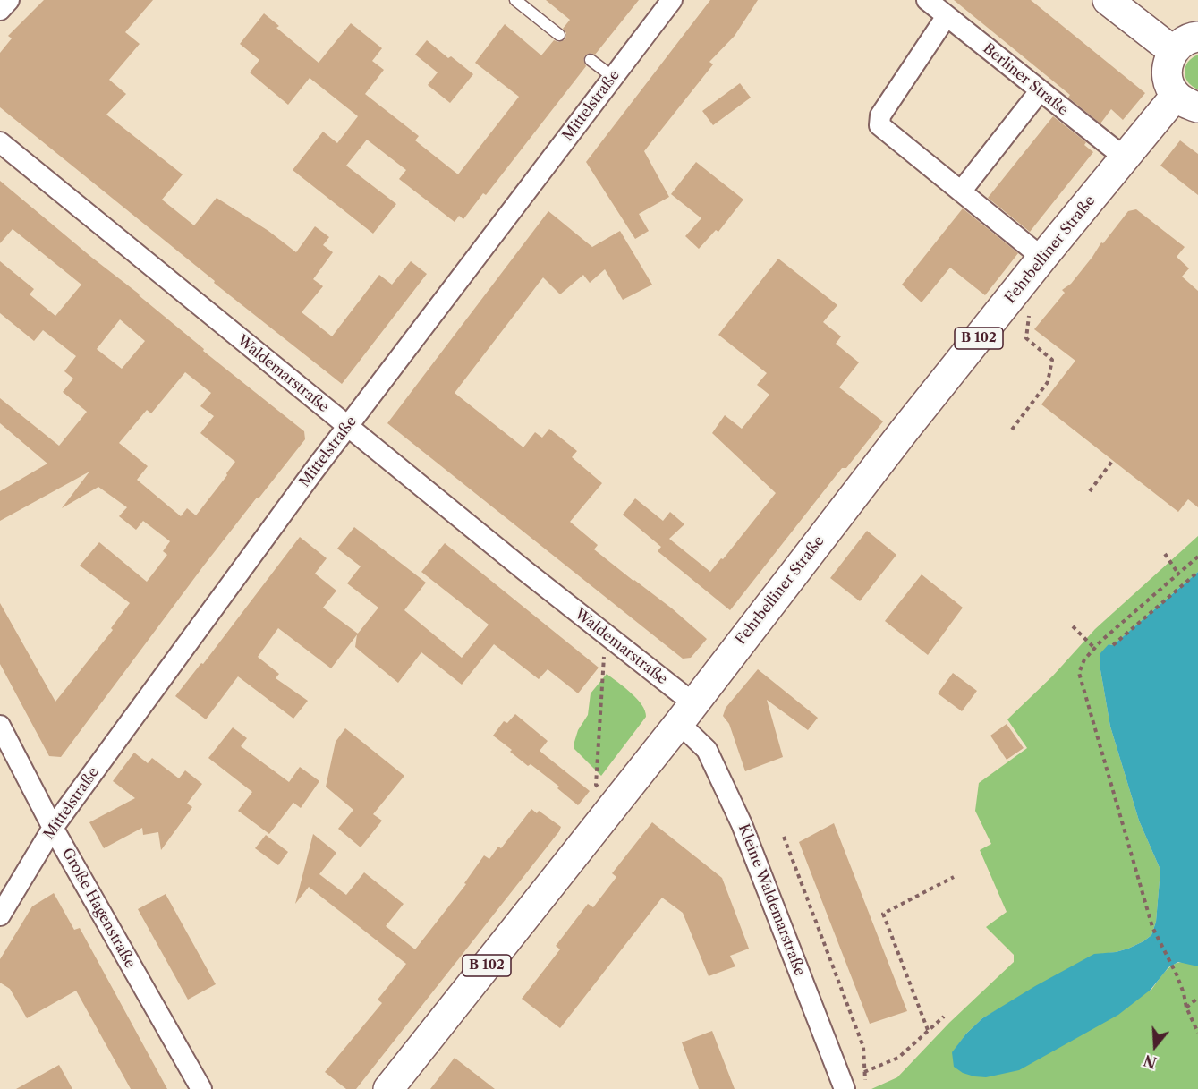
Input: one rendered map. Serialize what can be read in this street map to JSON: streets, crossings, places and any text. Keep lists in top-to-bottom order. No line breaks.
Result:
{"streets":{"main road":["Fehrbelliner Straße","B 102"],"street":["Berliner Straße","Mittelstraße","Waldemarstraße","Kleine Waldemarstraße","Große Hagenstraße"]},"crossings":[["Berliner Straße","Fehrbelliner Straße"],["Mittelstraße","Waldemarstraße"],["Mittelstraße","Große Hagenstraße"],["Fehrbelliner Straße","Waldemarstraße"],["Fehrbelliner Straße","Kleine Waldemarstraße"],["Waldemarstraße","Kleine Waldemarstraße"]],"north":"bottom"}
